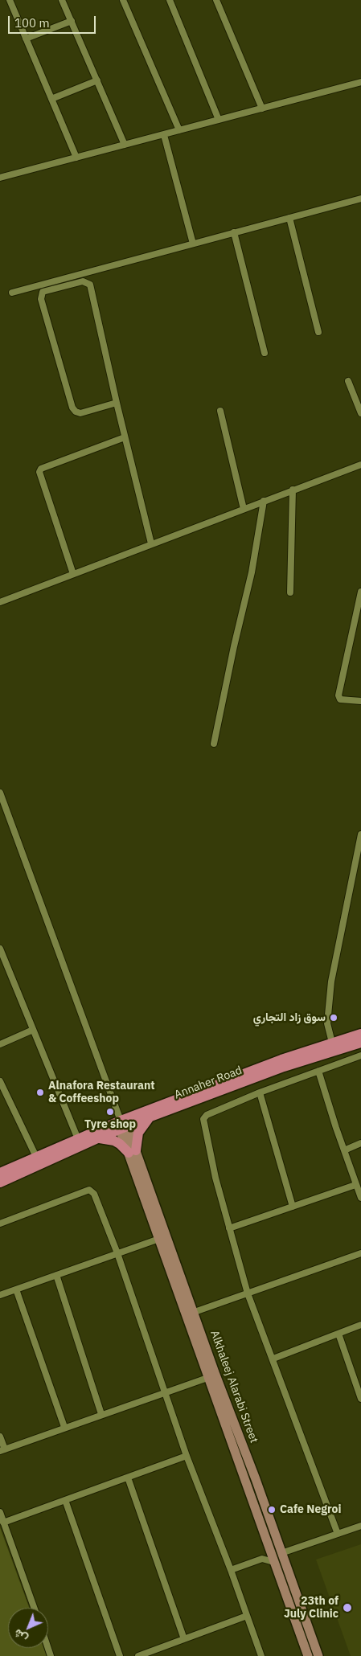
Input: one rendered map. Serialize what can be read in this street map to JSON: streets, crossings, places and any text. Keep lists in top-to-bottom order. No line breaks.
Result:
{"streets":{"main road":["Annaher Road","Alkhaleej Alarabi Street"]},"crossings":[["Annaher Road","Alkhaleej Alarabi Street"]],"places":["سوق زاد التجاري","Alnafora Restaurant & Coffeeshop","Tyre shop","Cafe Negroi","23th of July Clinic"],"scale_bar":"100 m","north":"bottom left"}
